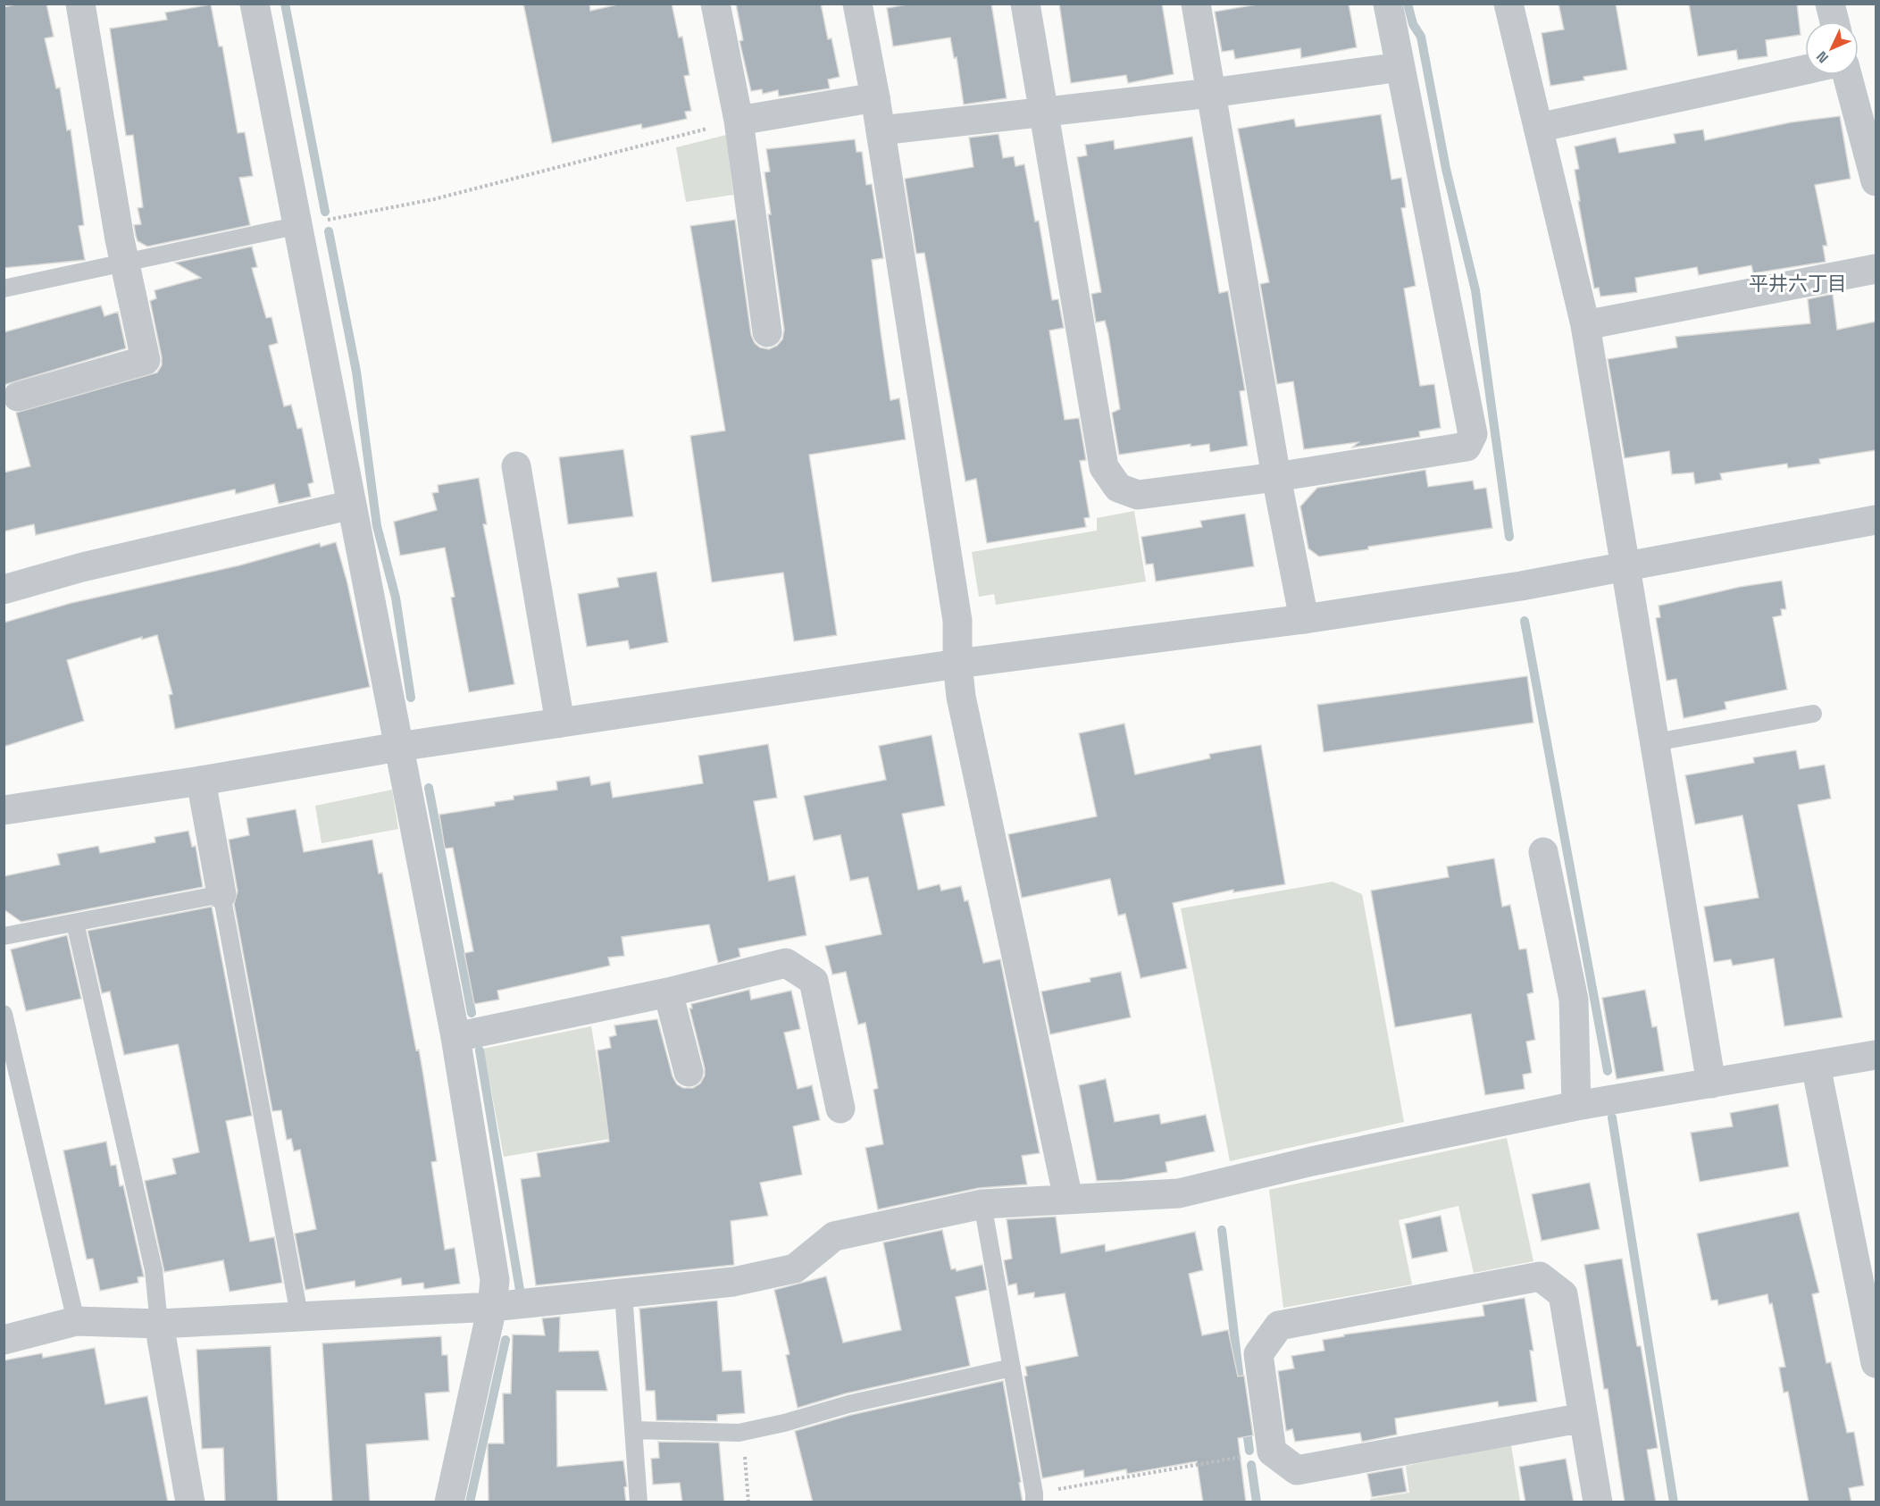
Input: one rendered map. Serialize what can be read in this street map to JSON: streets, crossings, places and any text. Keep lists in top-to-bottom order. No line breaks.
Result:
{"districts":["平井六丁目"],"north":"bottom left"}
